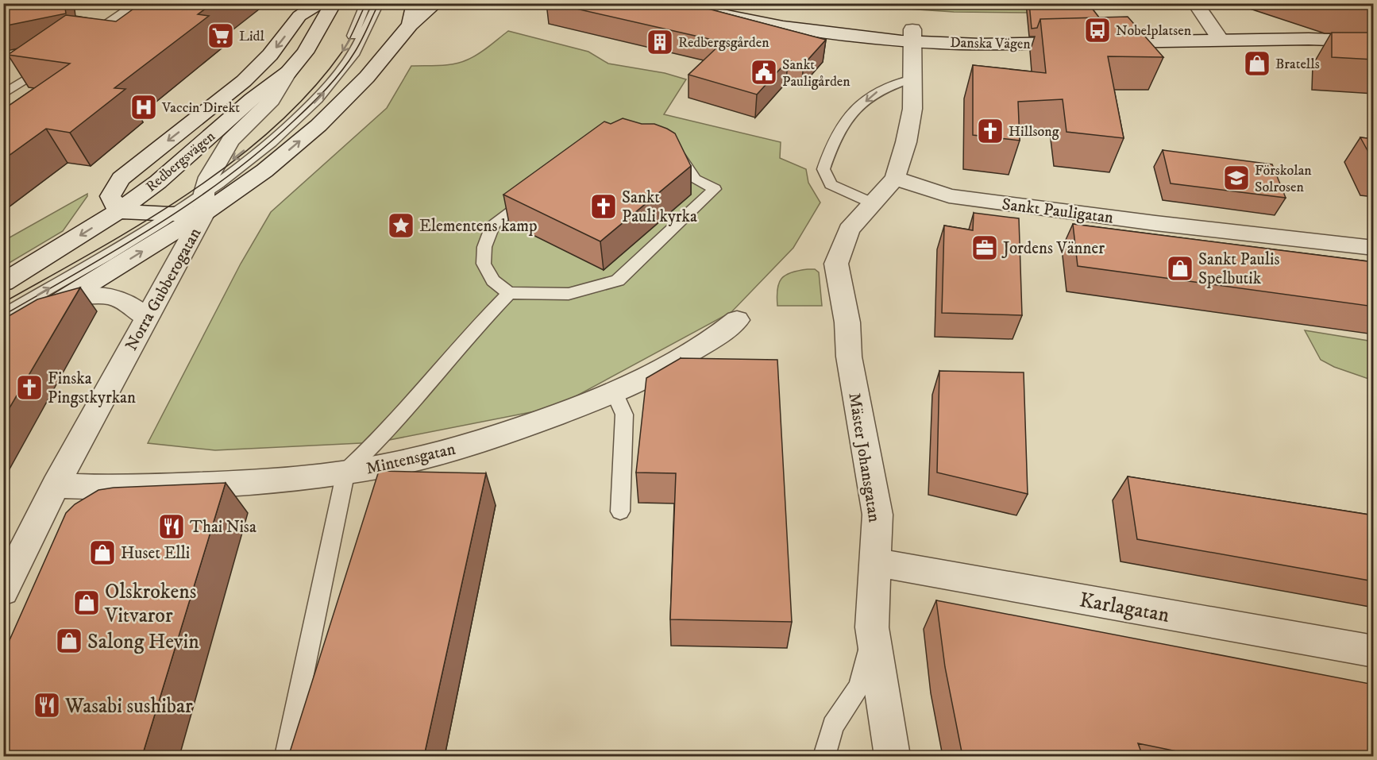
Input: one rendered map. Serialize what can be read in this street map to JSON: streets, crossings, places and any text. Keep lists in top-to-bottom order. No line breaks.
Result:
{"streets":{"street":["Danska Vägen","Redbergsvägen","Sankt Pauligatan","Norra Gubberogatan","Mäster Johansgatan","Mintensgatan","Karlagatan"]},"crossings":[["Redbergsvägen","Norra Gubberogatan"],["Sankt Pauligatan","Mäster Johansgatan"],["Norra Gubberogatan","Mintensgatan"],["Mäster Johansgatan","Karlagatan"]],"places":{"bus stop":["Nobelplatsen"],"supermarket":["Lidl"],"building":["Redbergsgården"],"shop":["Bratells","Sankt Paulis Spelbutik","Huset Elli","Olskrokens Vitvaror","Salong Hevin"],"public building":["Sankt Pauligården"],"hospital":["Vaccin Direkt"],"church":["Hillsong","Sankt Pauli kyrka","Finska Pingstkyrkan"],"school or university":["Förskolan Solrosen"],"place":["Elementens kamp"],"office":["Jordens Vänner"],"restaurant":["Thai Nisa","Wasabi sushibar"]}}
